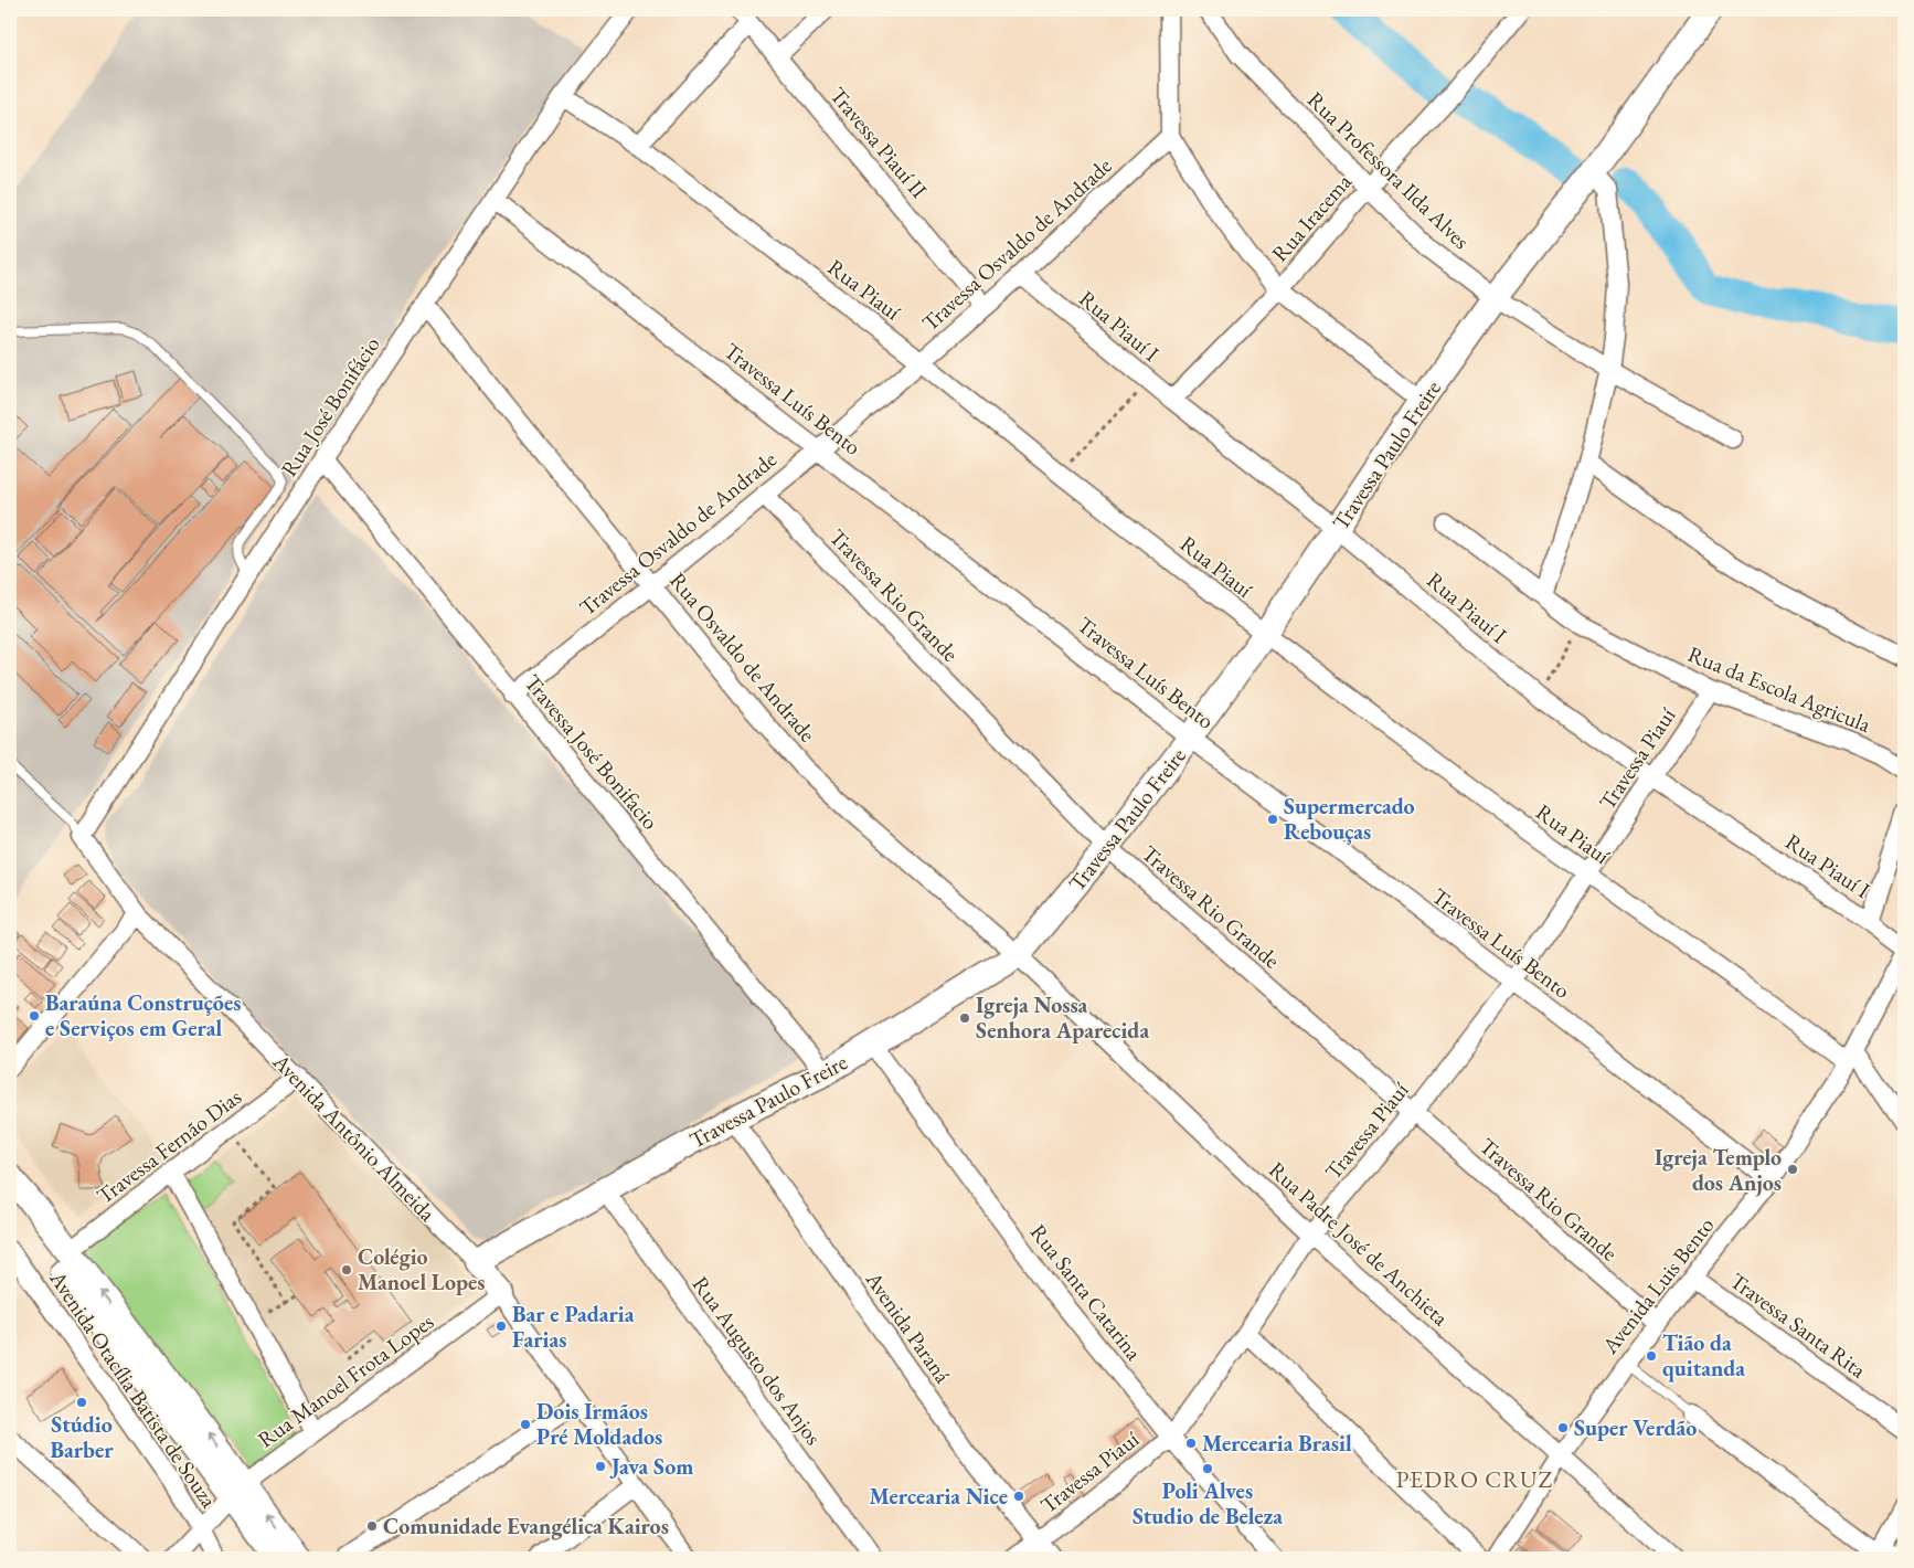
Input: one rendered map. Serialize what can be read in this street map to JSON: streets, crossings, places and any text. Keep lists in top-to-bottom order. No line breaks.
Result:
{"streets":{"street":["Travessa Piauí II","Rua Professora Ilda Alves","Rua Iracema","Travessa Osvaldo de Andrade","Rua Piauí","Rua Piauí I","Travessa Luís Bento","Rua José Bonifácio","Travessa Paulo Freire","Travessa Rio Grande","Rua Osvaldo de Andrade","Rua da Escola Agricula","Travessa José Bonifacio","Travessa Piauí","Avenida Antônio Almeida","Travessa Fernão Dias","Rua Padre José de Anchieta","Avenida Luis Bento","Rua Santa Catarina","Travessa Santa Rita","Avenida Paraná","Rua Augusto dos Anjos","Rua Manoel Frota Lopes","Avenida Otacília Batista de Souza"]},"crossings":[["Travessa Piauí II","Travessa Osvaldo de Andrade"],["Rua Professora Ilda Alves","Rua Iracema"],["Rua Professora Ilda Alves","Travessa Paulo Freire"],["Rua Iracema","Rua Piauí I"],["Travessa Osvaldo de Andrade","Rua Piauí"],["Travessa Osvaldo de Andrade","Rua Piauí I"],["Travessa Osvaldo de Andrade","Travessa Luís Bento"],["Travessa Osvaldo de Andrade","Travessa Rio Grande"],["Travessa Osvaldo de Andrade","Rua Osvaldo de Andrade"],["Travessa Osvaldo de Andrade","Travessa José Bonifacio"],["Rua Piauí","Rua José Bonifácio"],["Rua Piauí","Travessa Paulo Freire"],["Rua Piauí","Travessa Piauí"],["Rua Piauí","Avenida Luis Bento"],["Rua Piauí I","Travessa Paulo Freire"],["Rua Piauí I","Travessa Piauí"],["Travessa Luís Bento","Rua José Bonifácio"],["Travessa Luís Bento","Travessa Paulo Freire"],["Travessa Luís Bento","Travessa Piauí"],["Travessa Luís Bento","Avenida Luis Bento"],["Rua José Bonifácio","Rua Osvaldo de Andrade"],["Rua José Bonifácio","Travessa José Bonifacio"],["Rua José Bonifácio","Avenida Antônio Almeida"],["Travessa Paulo Freire","Travessa Rio Grande"],["Travessa Paulo Freire","Rua Osvaldo de Andrade"],["Travessa Paulo Freire","Travessa José Bonifacio"],["Travessa Paulo Freire","Avenida Antônio Almeida"],["Travessa Paulo Freire","Rua Padre José de Anchieta"],["Travessa Paulo Freire","Rua Santa Catarina"],["Travessa Paulo Freire","Avenida Paraná"],["Travessa Paulo Freire","Rua Augusto dos Anjos"],["Travessa Rio Grande","Travessa Piauí"],["Travessa Rio Grande","Avenida Luis Bento"],["Rua Osvaldo de Andrade","Rua Padre José de Anchieta"],["Rua da Escola Agricula","Travessa Piauí"],["Travessa Piauí","Rua Padre José de Anchieta"],["Travessa Piauí","Rua Santa Catarina"],["Travessa Piauí","Avenida Paraná"],["Avenida Antônio Almeida","Travessa Fernão Dias"],["Avenida Antônio Almeida","Rua Manoel Frota Lopes"],["Rua Padre José de Anchieta","Avenida Luis Bento"],["Avenida Luis Bento","Travessa Santa Rita"],["Rua Manoel Frota Lopes","Avenida Otacília Batista de Souza"]],"districts":["PEDRO CRUZ"],"places":["Supermercado Rebouças","Baraúna Construções e Serviços em Geral","Igreja Nossa Senhora Aparecida","Igreja Templo dos Anjos","Colégio Manoel Lopes","Bar e Padaria Farias","Tião da quitanda","Stúdio Barber","Dois Irmãos Pré Moldados","Super Verdão","Mercearia Brasil","Java Som","Poli Alves Studio de Beleza","Mercearia Nice","Comunidade Evangélica Kairos"]}
